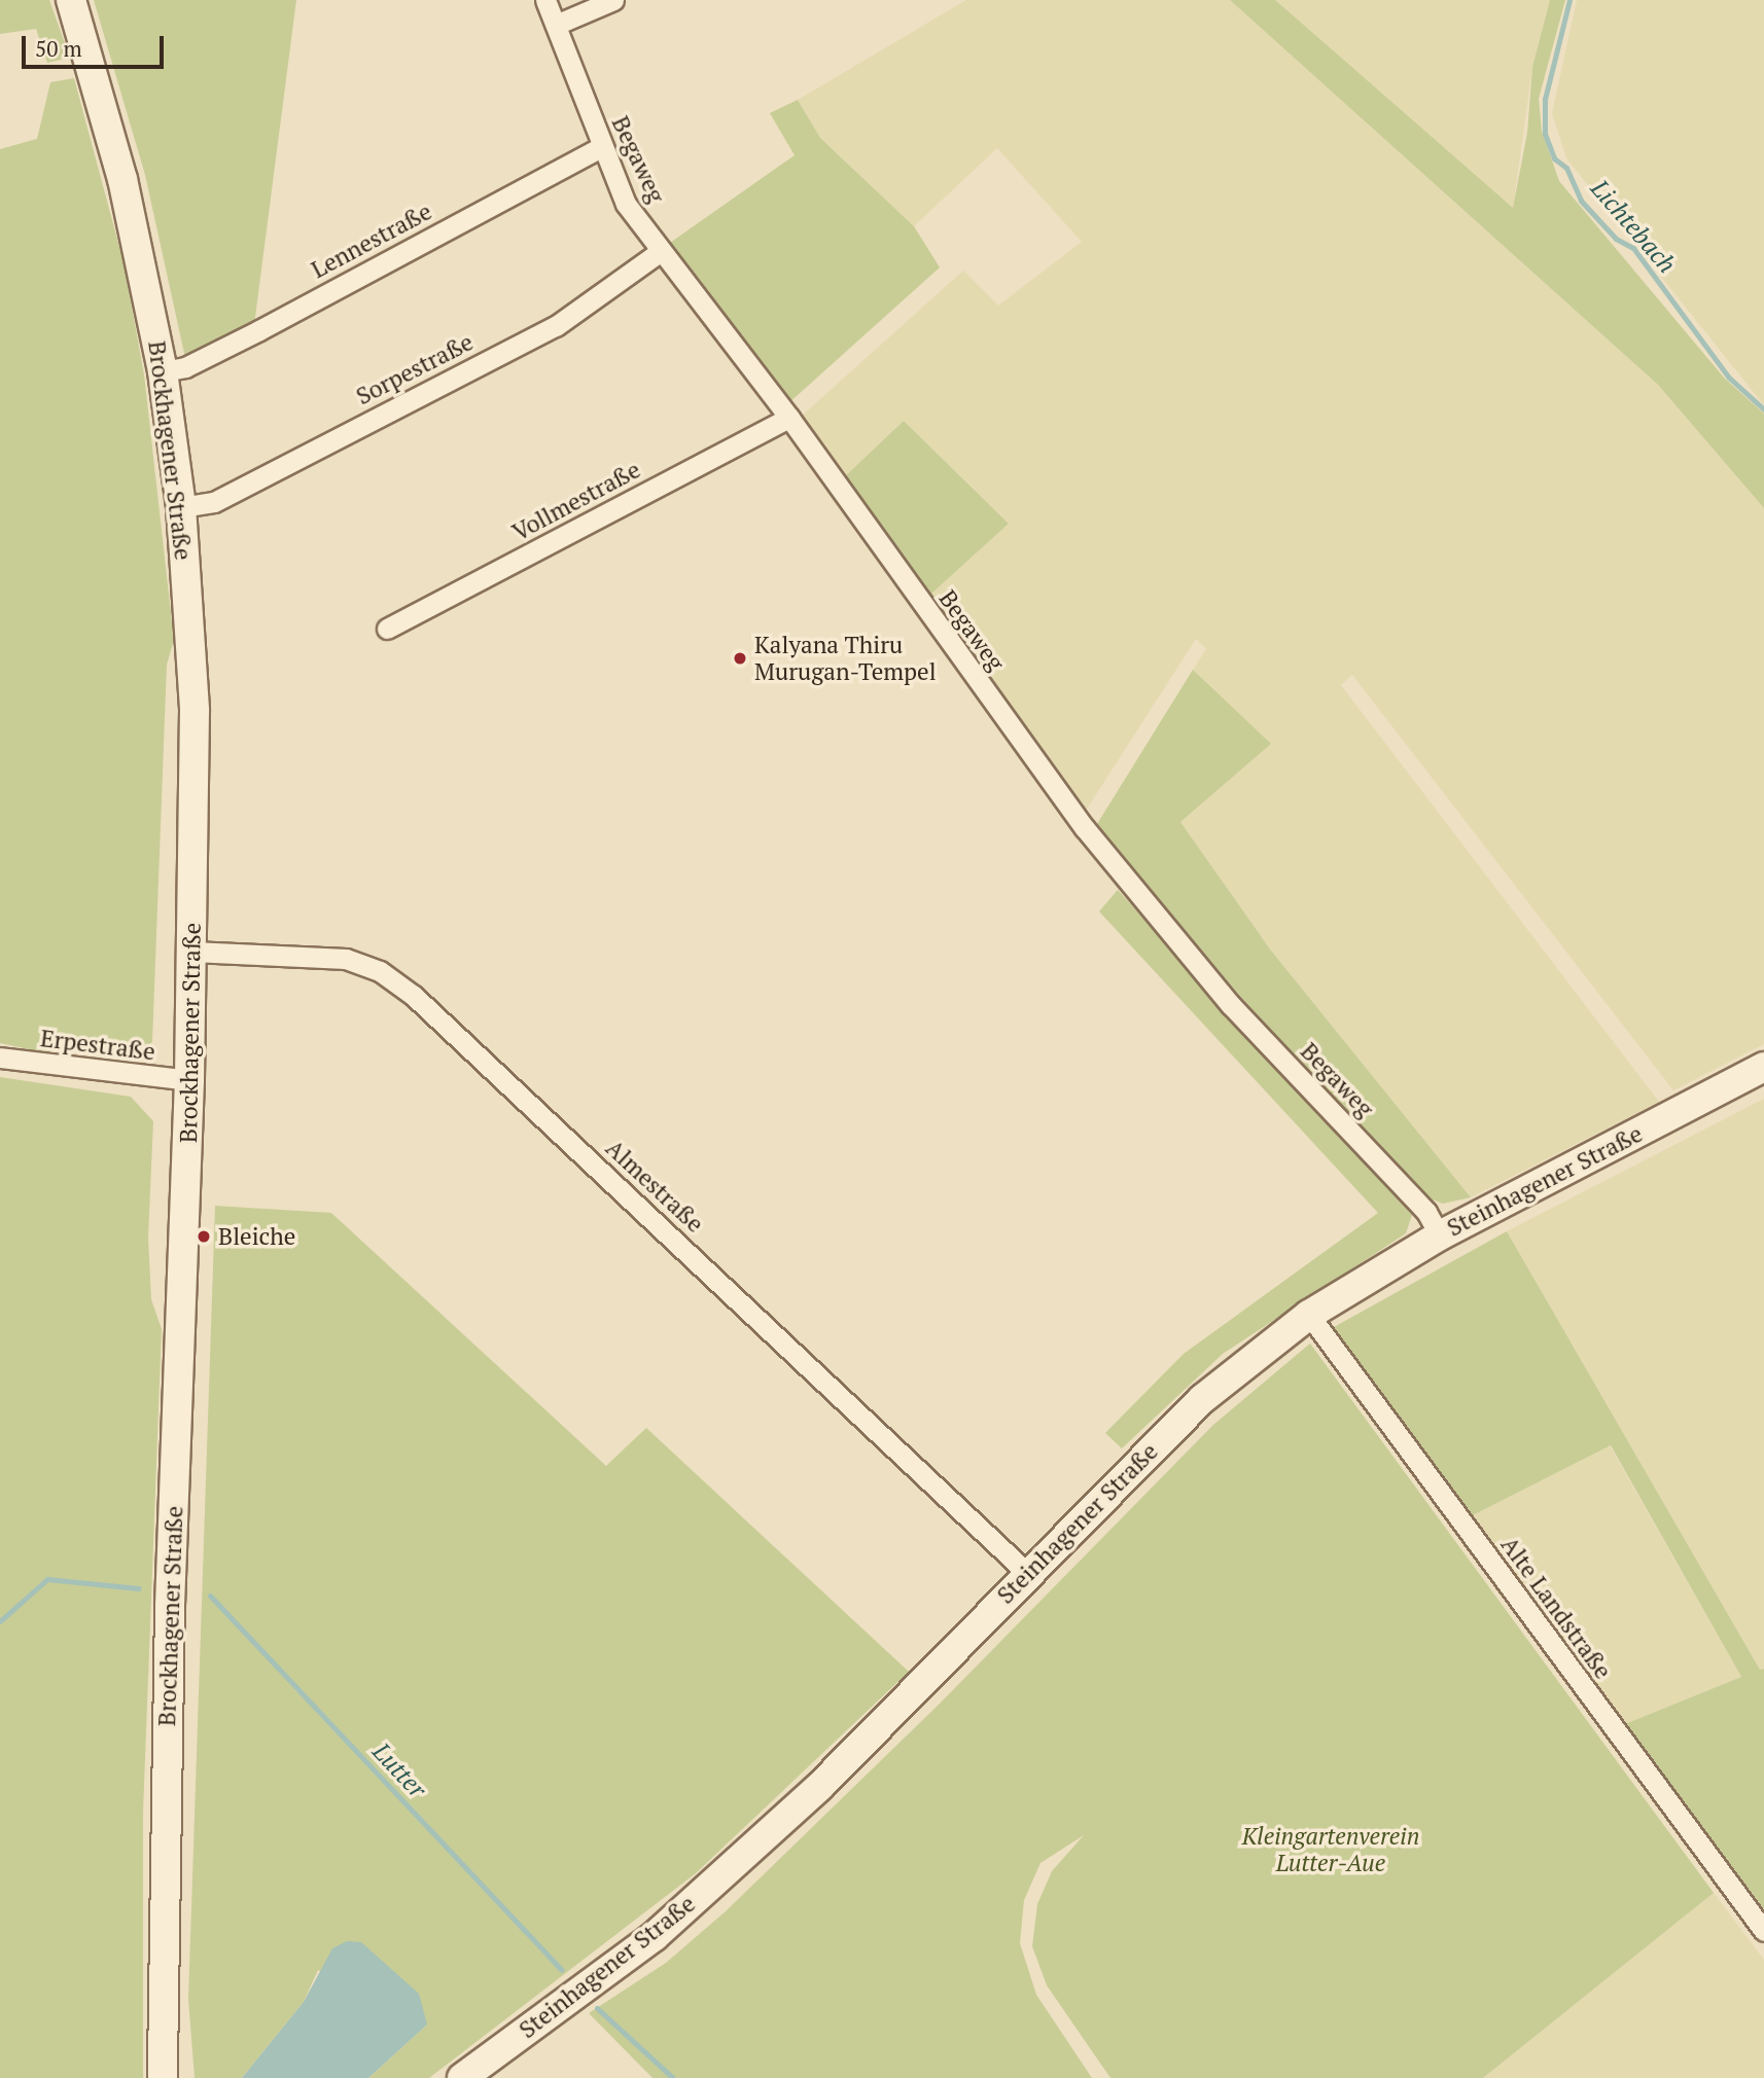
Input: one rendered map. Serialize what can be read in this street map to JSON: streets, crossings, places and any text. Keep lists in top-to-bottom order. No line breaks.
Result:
{"streets":{"main road":["Brockhagener Straße","Steinhagener Straße"],"street":["Begaweg","Lennestraße","Sorpestraße","Vollmestraße","Erpestraße","Almestraße","Alte Landstraße"]},"crossings":[["Begaweg","Lennestraße"],["Begaweg","Sorpestraße"],["Begaweg","Vollmestraße"],["Begaweg","Steinhagener Straße"],["Lennestraße","Brockhagener Straße"],["Sorpestraße","Brockhagener Straße"],["Brockhagener Straße","Erpestraße"],["Brockhagener Straße","Almestraße"],["Steinhagener Straße","Almestraße"],["Steinhagener Straße","Alte Landstraße"]],"water":["Lichtebach","Lutter"],"parks":["Kleingartenverein Lutter-Aue"],"places":["Kalyana Thiru Murugan-Tempel","Bleiche"],"scale_bar":"50 m"}
